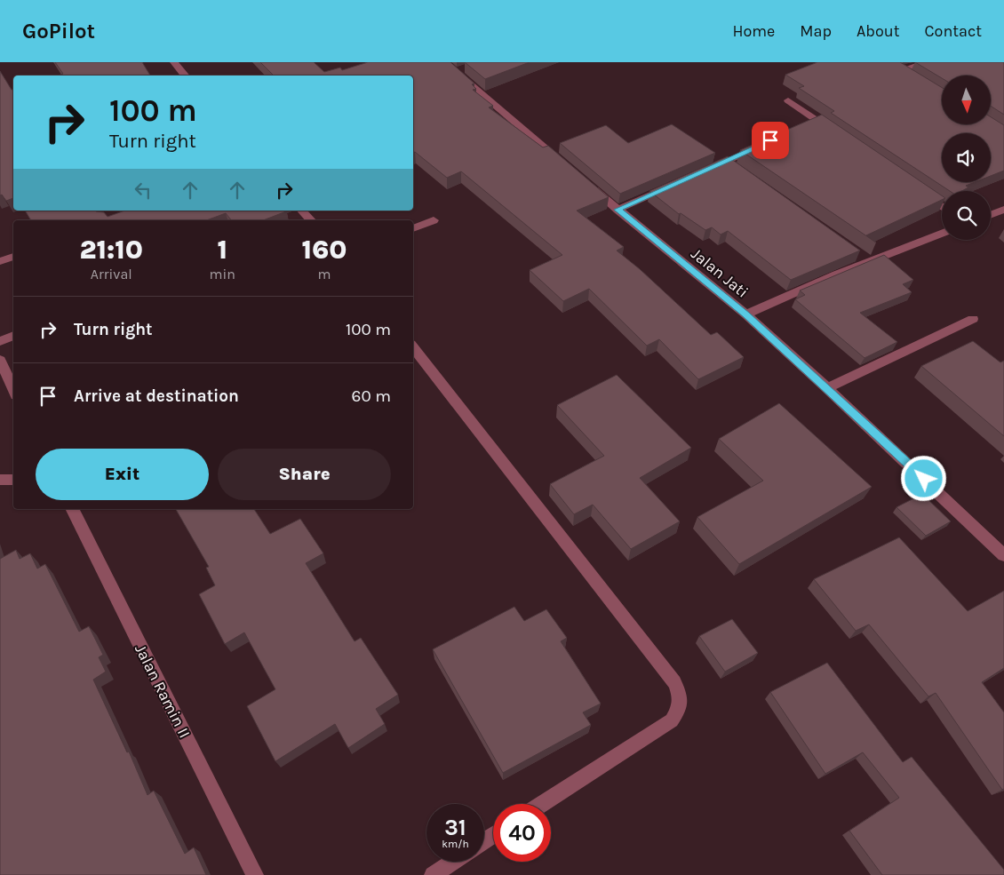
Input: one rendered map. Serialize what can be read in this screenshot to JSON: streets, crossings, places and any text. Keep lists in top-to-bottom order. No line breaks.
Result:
{"streets":{"street":["Jalan Jati","Jalan Ramin II"]},"north":"bottom","page":{"header":"GoPilot","nav":["Home","Map","About","Contact"],"turn":["100 m","Turn right"],"eta":["21:10","Arrival","1","min","160","m"],"list":[{"name":"Turn right","value":"100 m"},{"name":"Arrive at destination","value":"60 m"}],"buttons":["Exit","Share"],"speed":"31 km/h","limit":"40"}}
